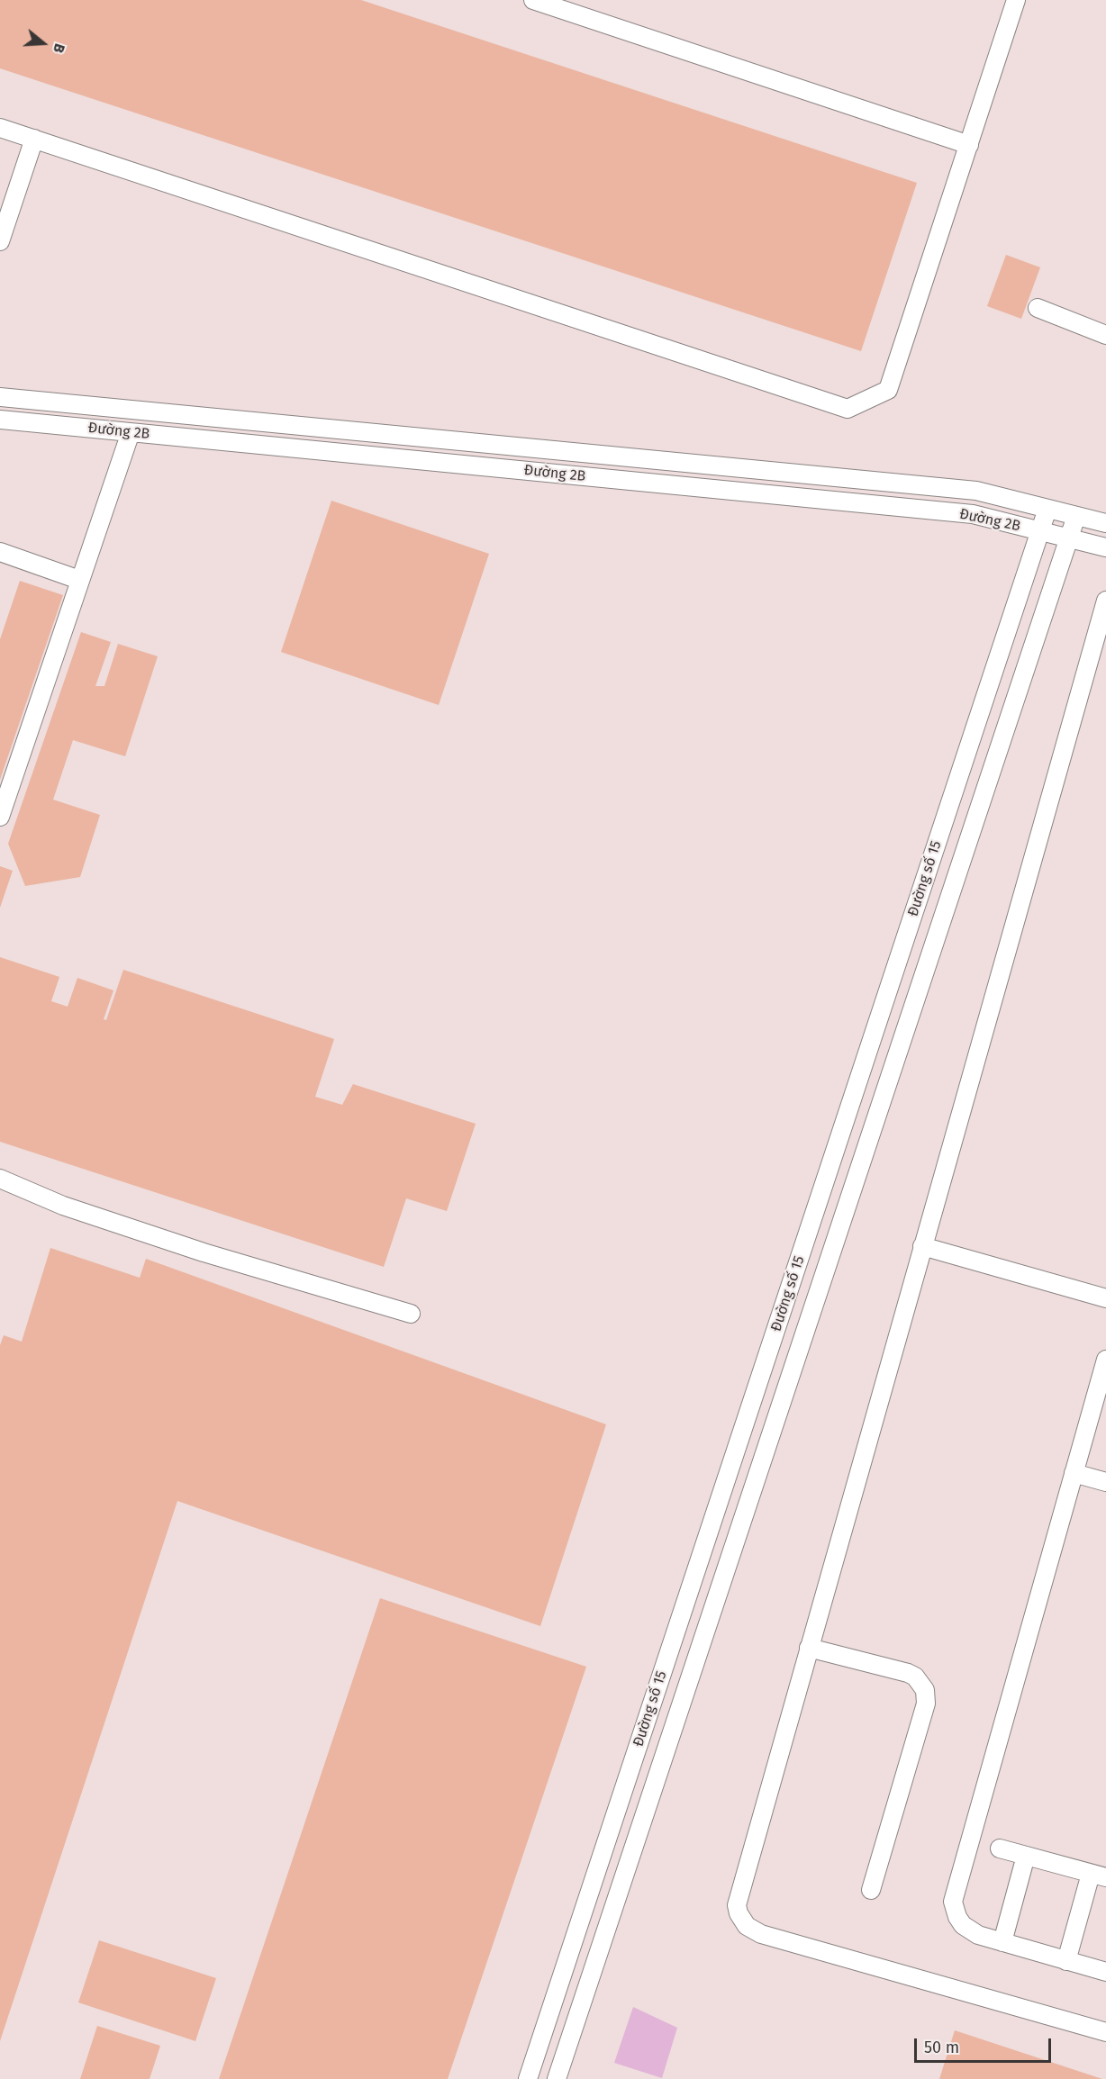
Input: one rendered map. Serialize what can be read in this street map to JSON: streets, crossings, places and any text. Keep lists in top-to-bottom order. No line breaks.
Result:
{"streets":{"street":["Đường 2B","Đường số 15"]},"crossings":[["Đường 2B","Đường số 15"]],"scale_bar":"50 m","north":"right"}
